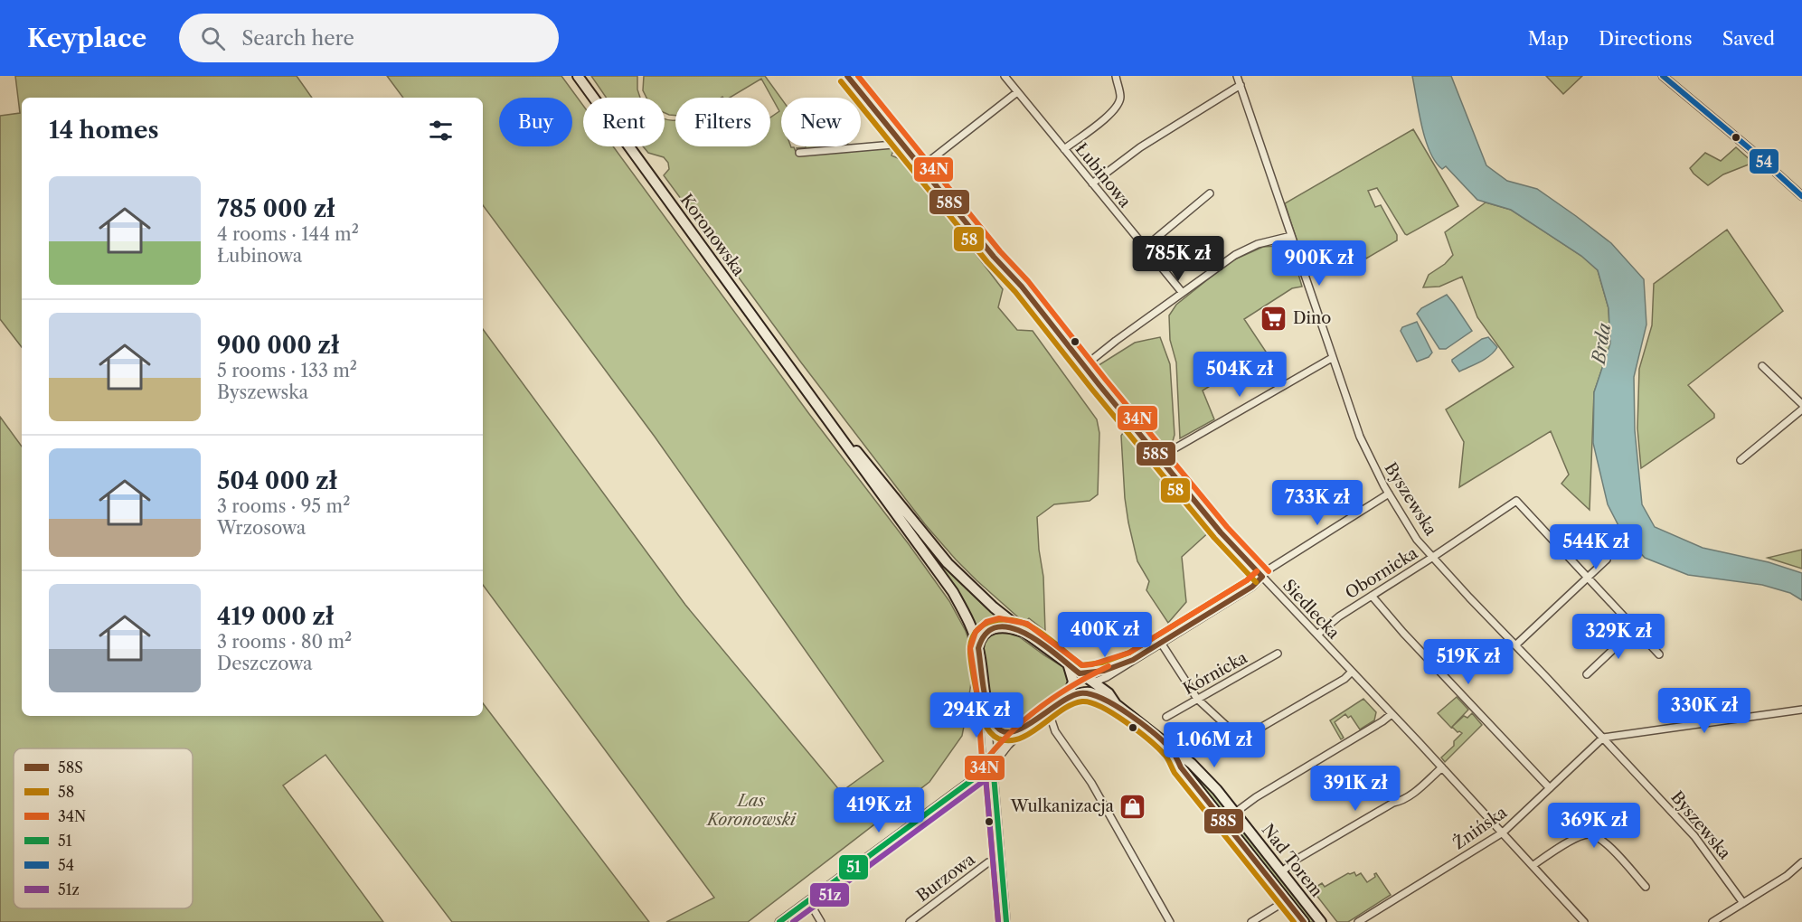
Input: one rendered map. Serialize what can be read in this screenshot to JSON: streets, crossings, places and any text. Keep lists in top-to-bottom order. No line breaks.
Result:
{"streets":{"main road":["Koronowska","Nad Torem"],"street":["Łubinowa","Byszewska","Obornicka","Siedlecka","Kórnicka","Żnińska","Burzowa"]},"crossings":[["Koronowska","Nad Torem"],["Byszewska","Obornicka"],["Byszewska","Żnińska"],["Obornicka","Siedlecka"],["Siedlecka","Żnińska"]],"water":["Brda"],"parks":["Las Koronowski"],"places":{"supermarket":["Dino"],"shop":["Wulkanizacja"]},"lines":["transit line 58S","transit line 34N","transit line 54","transit line 58","transit line 51","transit line 51z"],"legend":["58S","58","34N","51","54","51z"],"page":{"header":"Keyplace","search":"Search here","nav":["Map","Directions","Saved"],"chip":["Buy","Rent","Filters","New"],"heading":"14 homes","list":[{"name":"785 000 zł","note":"4 rooms · 144 m² · Łubinowa"},{"name":"900 000 zł","note":"5 rooms · 133 m² · Byszewska"},{"name":"504 000 zł","note":"3 rooms · 95 m² · Wrzosowa"},{"name":"419 000 zł","note":"3 rooms · 80 m² · Deszczowa"}],"price":["785K zł","900K zł","504K zł","733K zł","544K zł","400K zł","329K zł","519K zł","330K zł","294K zł","1.06M zł","391K zł","419K zł","369K zł"]}}
